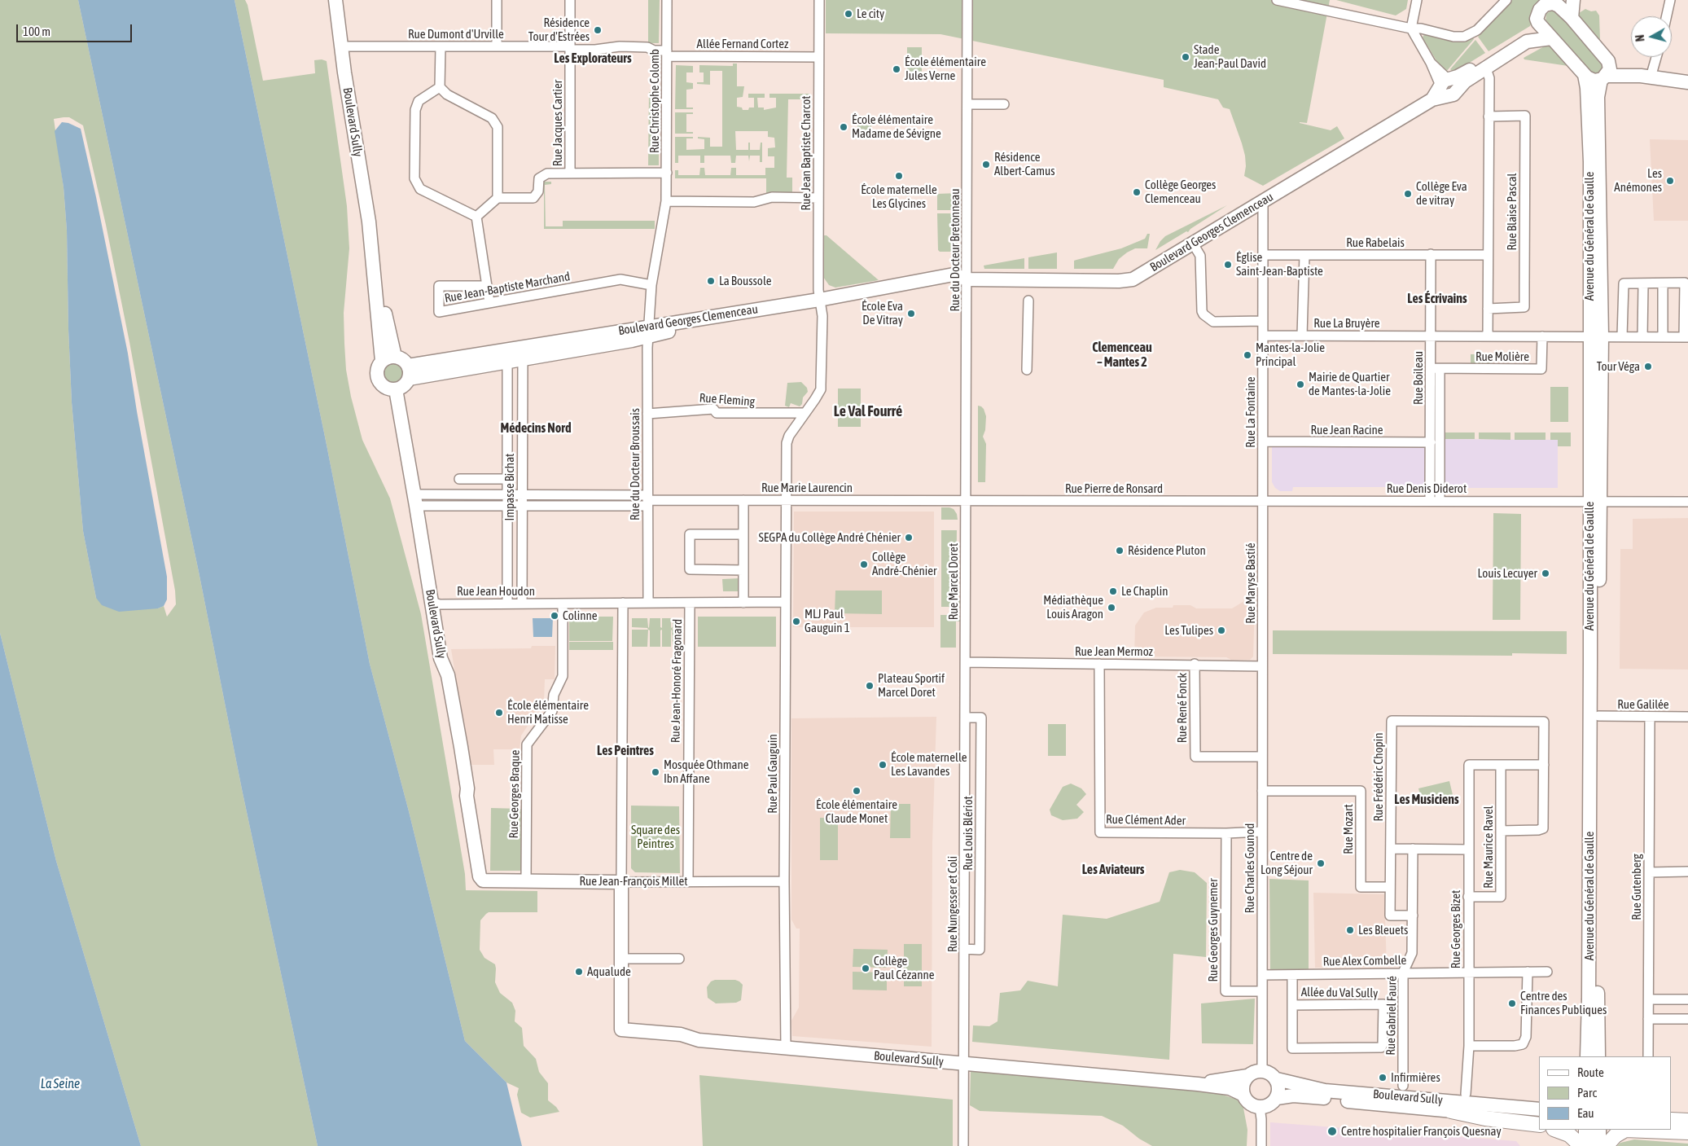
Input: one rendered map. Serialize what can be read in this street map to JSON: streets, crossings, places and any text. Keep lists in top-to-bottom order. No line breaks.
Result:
{"streets":{"main road":["Boulevard Sully","Boulevard Georges Clemenceau","Avenue du Général de Gaulle","Rue Jean-François Millet"],"street":["Rue Dumont d'Urville","Allée Fernand Cortez","Rue Christophe Colomb","Rue Jacques Cartier","Rue Jean Baptiste Charcot","Rue Blaise Pascal","Rue Rabelais","Rue du Docteur Bretonneau","Rue Jean-Baptiste Marchand","Rue La Bruyère","Rue Molière","Rue Boileau","Rue Fleming","Rue La Fontaine","Rue Jean Racine","Rue du Docteur Broussais","Impasse Bichat","Rue Marie Laurencin","Rue Pierre de Ronsard","Rue Denis Diderot","Rue Marcel Doret","Rue Maryse Bastié","Rue Jean Houdon","Rue Jean Mermoz","Rue Jean-Honoré Fragonard","Rue Galilée","Rue René Fonck","Rue Paul Gauguin","Rue Frédéric Chopin","Rue Georges Braque","Rue Clément Ader","Rue Mozart","Rue Louis Blériot","Rue Maurice Ravel","Rue Charles Gounod","Rue Gutenberg","Rue Nungesser et Coli","Rue Georges Bizet","Rue Georges Guynemer","Rue Alex Combelle","Allée du Val Sully","Rue Gabriel Fauré"]},"crossings":[["Rue Dumont d'Urville","Allée Fernand Cortez"],["Rue Dumont d'Urville","Rue Christophe Colomb"],["Rue Dumont d'Urville","Boulevard Sully"],["Rue Dumont d'Urville","Rue Jacques Cartier"],["Allée Fernand Cortez","Rue Christophe Colomb"],["Allée Fernand Cortez","Rue Jean Baptiste Charcot"],["Boulevard Sully","Boulevard Georges Clemenceau"],["Boulevard Sully","Rue Jean Houdon"],["Boulevard Sully","Rue Paul Gauguin"],["Boulevard Sully","Rue Charles Gounod"],["Boulevard Sully","Rue Jean-François Millet"],["Boulevard Sully","Rue Nungesser et Coli"],["Rue Jean Baptiste Charcot","Boulevard Georges Clemenceau"],["Rue Jean Baptiste Charcot","Rue Fleming"],["Rue Jean Baptiste Charcot","Rue Paul Gauguin"],["Boulevard Georges Clemenceau","Rue du Docteur Bretonneau"],["Boulevard Georges Clemenceau","Rue La Fontaine"],["Boulevard Georges Clemenceau","Rue du Docteur Broussais"],["Boulevard Georges Clemenceau","Impasse Bichat"],["Avenue du Général de Gaulle","Rue Molière"],["Avenue du Général de Gaulle","Rue Denis Diderot"],["Avenue du Général de Gaulle","Rue Galilée"],["Rue Rabelais","Rue Boileau"],["Rue Rabelais","Rue La Fontaine"],["Rue du Docteur Bretonneau","Rue Marie Laurencin"],["Rue du Docteur Bretonneau","Rue Pierre de Ronsard"],["Rue du Docteur Bretonneau","Rue Marcel Doret"],["Rue La Bruyère","Rue Molière"],["Rue La Bruyère","Rue Boileau"],["Rue La Bruyère","Rue La Fontaine"],["Rue Molière","Rue Boileau"],["Rue Boileau","Rue Jean Racine"],["Rue Boileau","Rue Denis Diderot"],["Rue Fleming","Rue du Docteur Broussais"],["Rue Fleming","Rue Paul Gauguin"],["Rue La Fontaine","Rue Jean Racine"],["Rue La Fontaine","Rue Pierre de Ronsard"],["Rue La Fontaine","Rue Denis Diderot"],["Rue La Fontaine","Rue Maryse Bastié"],["Rue du Docteur Broussais","Rue Marie Laurencin"],["Impasse Bichat","Rue Jean Houdon"],["Rue Marie Laurencin","Rue Pierre de Ronsard"],["Rue Marie Laurencin","Rue Marcel Doret"],["Rue Marie Laurencin","Rue Paul Gauguin"],["Rue Pierre de Ronsard","Rue Denis Diderot"],["Rue Pierre de Ronsard","Rue Marcel Doret"],["Rue Pierre de Ronsard","Rue Maryse Bastié"],["Rue Denis Diderot","Rue Maryse Bastié"],["Rue Marcel Doret","Rue Jean Mermoz"],["Rue Marcel Doret","Rue Nungesser et Coli"],["Rue Maryse Bastié","Rue Jean Mermoz"],["Rue Maryse Bastié","Rue Charles Gounod"],["Rue Jean Houdon","Rue Georges Braque"],["Rue Jean Mermoz","Rue René Fonck"],["Rue Jean Mermoz","Rue Clément Ader"],["Rue Jean Mermoz","Rue Charles Gounod"],["Rue Jean Mermoz","Rue Nungesser et Coli"],["Rue Jean-Honoré Fragonard","Rue Jean-François Millet"],["Rue Galilée","Rue Gutenberg"],["Rue René Fonck","Rue Charles Gounod"],["Rue Paul Gauguin","Rue Jean-François Millet"],["Rue Frédéric Chopin","Rue Mozart"],["Rue Frédéric Chopin","Rue Gabriel Fauré"],["Rue Georges Braque","Rue Jean-François Millet"],["Rue Clément Ader","Rue Charles Gounod"],["Rue Clément Ader","Rue Georges Guynemer"],["Rue Mozart","Rue Charles Gounod"],["Rue Louis Blériot","Rue Nungesser et Coli"],["Rue Maurice Ravel","Rue Georges Bizet"],["Rue Charles Gounod","Rue Georges Guynemer"],["Rue Charles Gounod","Rue Alex Combelle"],["Rue Georges Bizet","Rue Alex Combelle"],["Rue Alex Combelle","Allée du Val Sully"],["Rue Alex Combelle","Rue Gabriel Fauré"]],"districts":["Les Explorateurs","Les Écrivains","Clemenceau – Mantes 2","Le Val Fourré","Médecins Nord","Les Peintres","Les Musiciens","Les Aviateurs"],"water":["La Seine"],"parks":["Square des Peintres"],"places":["Le city","Résidence Tour d'Estrées","Stade Jean-Paul David","École élémentaire Jules Verne","École élémentaire Madame de Sévigne","Résidence Albert-Camus","École maternelle Les Glycines","Les Anémones","Collège Georges Clemenceau","Collège Eva de vitray","Église Saint-Jean-Baptiste","La Boussole","École Eva De Vitray","Mantes-la-Jolie Principal","Tour Véga","Mairie de Quartier de Mantes-la-Jolie","SEGPA du Collège André Chénier","Résidence Pluton","Collège André-Chénier","Louis Lecuyer","Le Chaplin","Médiathèque Louis Aragon","Colinne","MLJ Paul Gauguin 1","Les Tulipes","Plateau Sportif Marcel Doret","École élémentaire Henri Matisse","École maternelle Les Lavandes","Mosquée Othmane Ibn Affane","École élémentaire Claude Monet","Centre de Long Séjour","Les Bleuets","Collège Paul Cézanne","Aqualude","Centre des Finances Publiques","Infirmières","Centre hospitalier François Quesnay"],"legend":["Route","Parc","Eau"],"scale_bar":"100 m","north":"left"}
